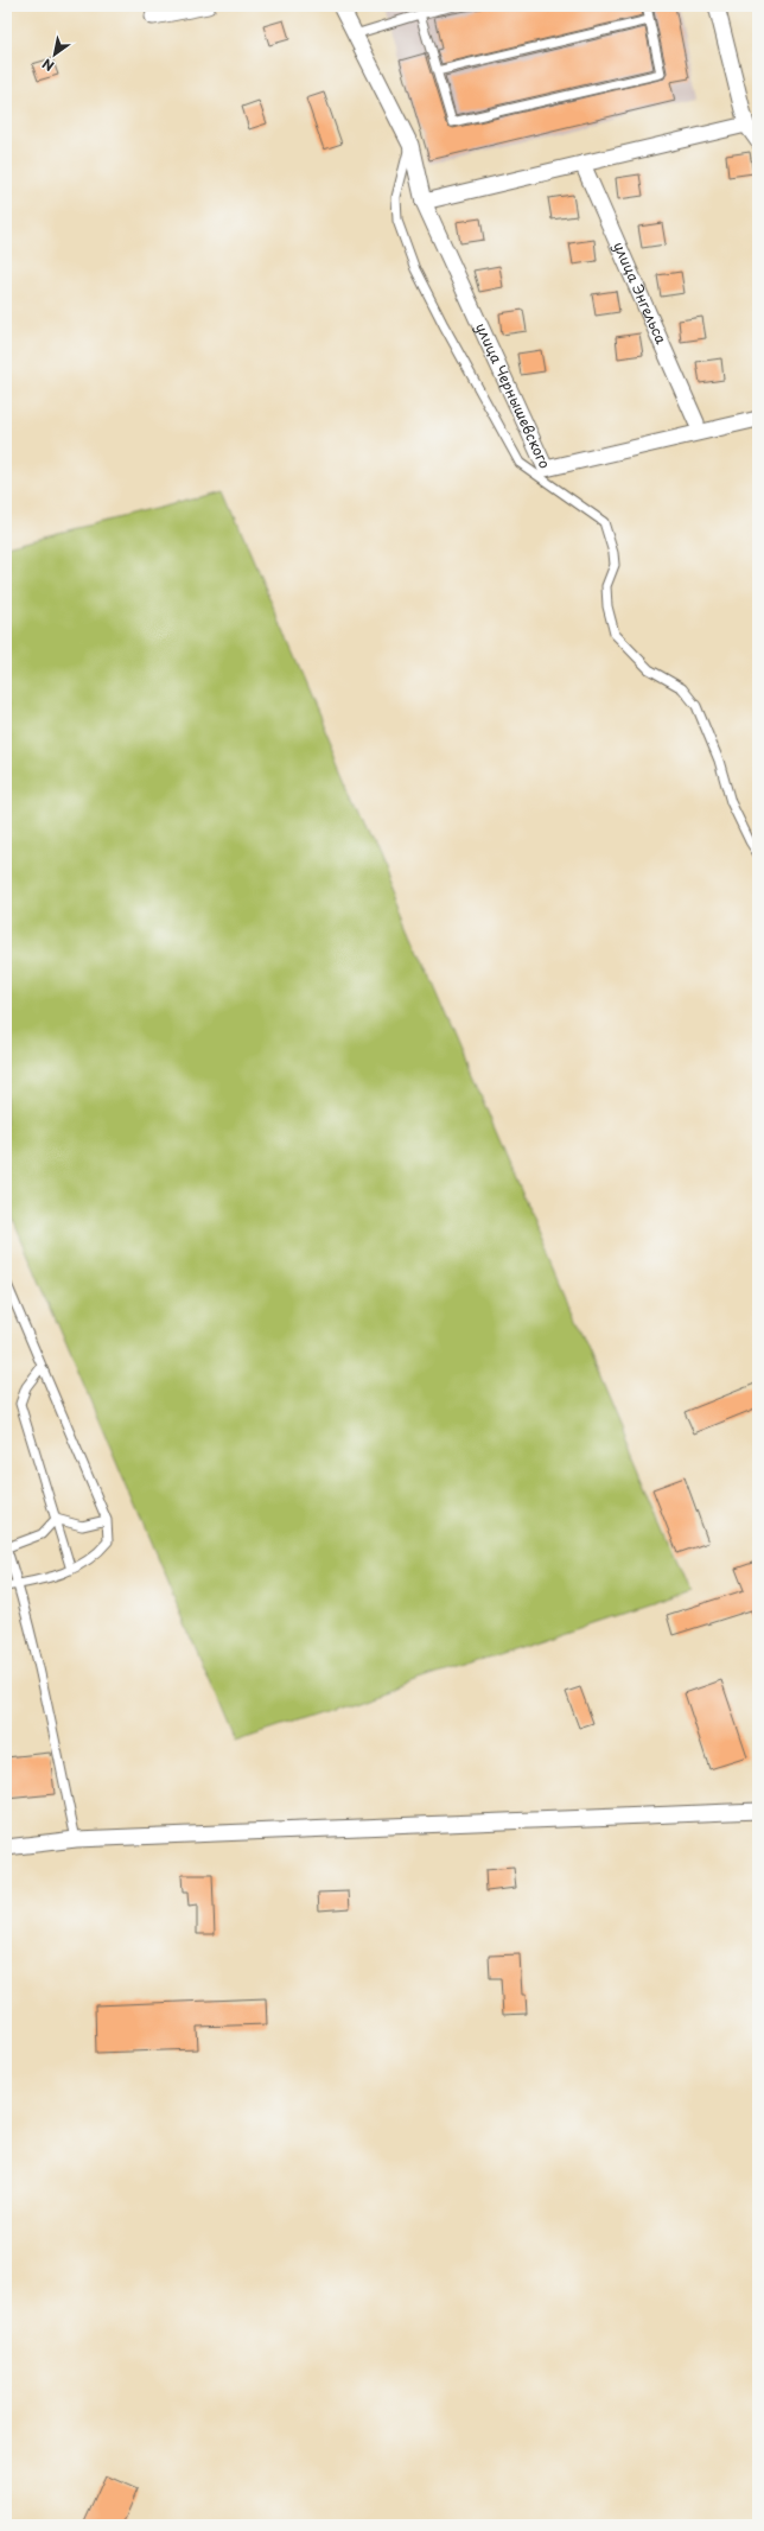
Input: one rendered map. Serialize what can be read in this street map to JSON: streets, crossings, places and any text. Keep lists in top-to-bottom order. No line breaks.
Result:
{"streets":{"street":["улица Энгельса","улица Чернышевского"]},"north":"bottom left"}
